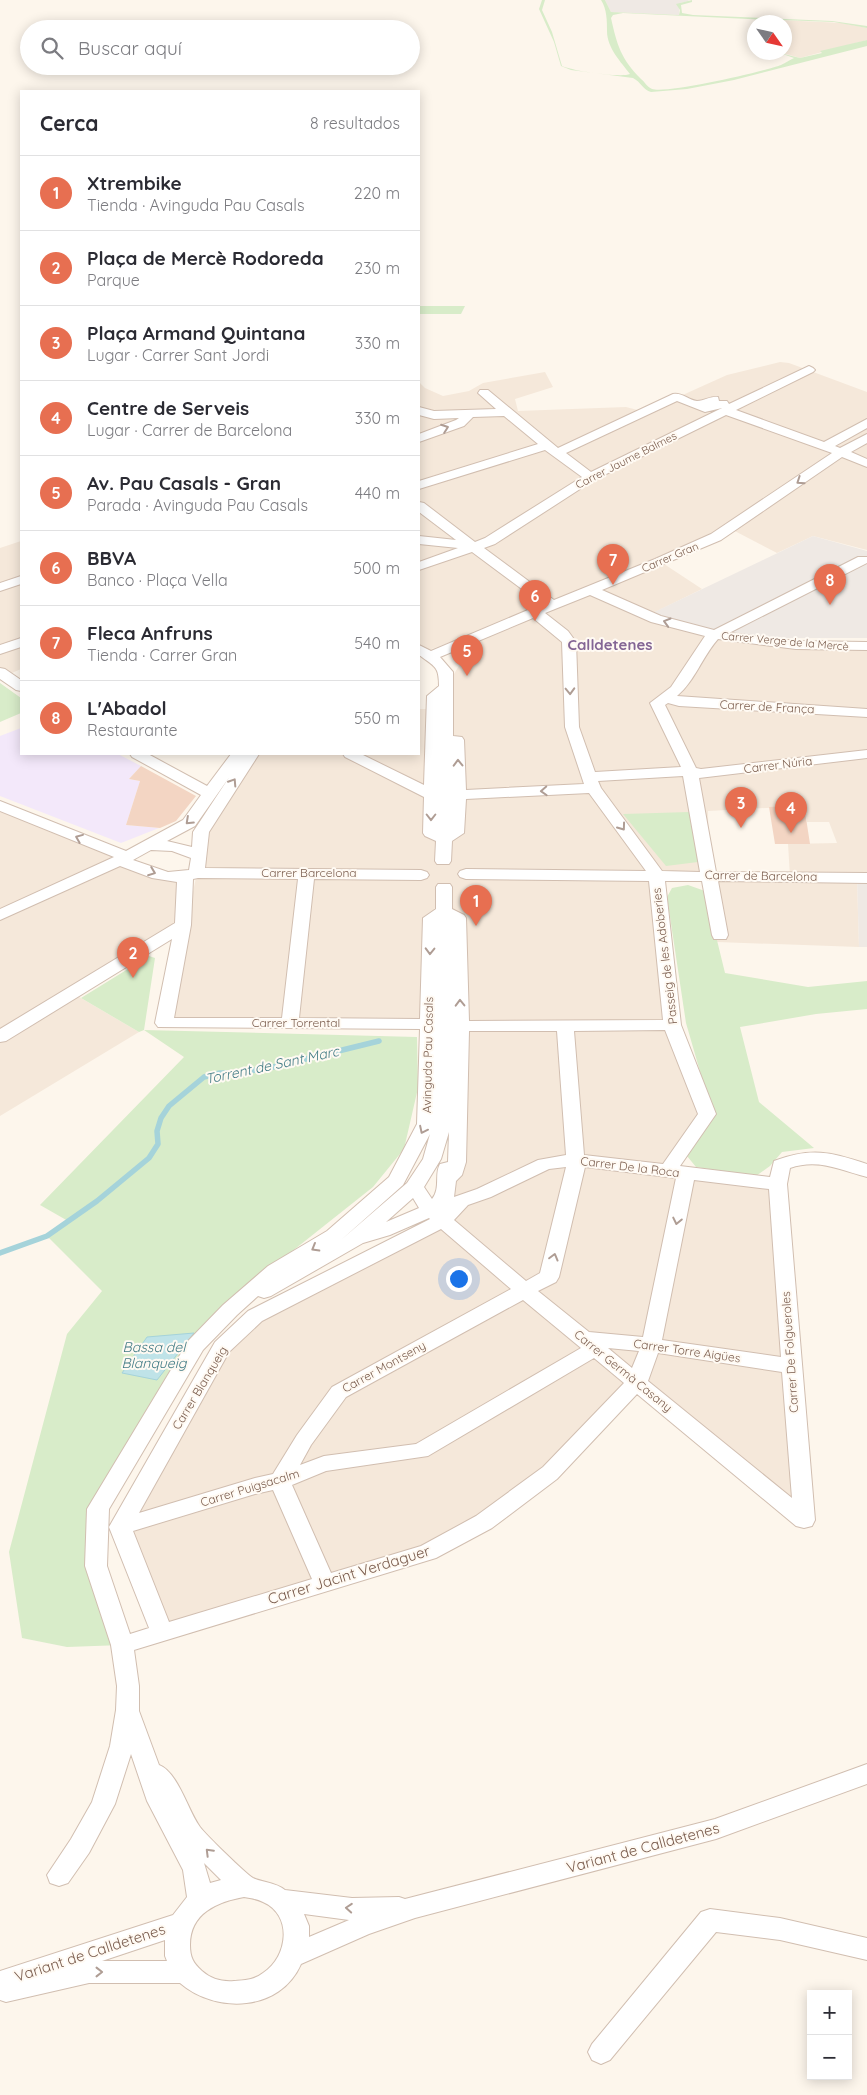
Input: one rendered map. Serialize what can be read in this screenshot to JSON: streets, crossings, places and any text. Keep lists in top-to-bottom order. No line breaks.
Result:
{"streets":{"street":["Carrer Jaume Balmes","Carrer Gran","Carrer Verge de la Mercè","Carrer de França","Carrer Núria","Carrer Barcelona","Carrer de Barcelona","Passeig de les Adoberies","Carrer Torrental","Avinguda Pau Casals","Carrer De la Roca","Carrer Torre Aigües","Carrer De Folgueroles","Carrer Montseny","Carrer Germà Casany","Carrer Blanqueig","Carrer Puigsacalm","Carrer Jacint Verdaguer","Variant de Calldetenes"]},"crossings":[["Carrer Gran","Carrer Verge de la Mercè"],["Carrer de Barcelona","Passeig de les Adoberies"],["Passeig de les Adoberies","Carrer De la Roca"],["Passeig de les Adoberies","Carrer Jacint Verdaguer"],["Carrer Torrental","Avinguda Pau Casals"],["Avinguda Pau Casals","Carrer De la Roca"],["Avinguda Pau Casals","Carrer Germà Casany"],["Avinguda Pau Casals","Carrer Blanqueig"],["Carrer De la Roca","Carrer De Folgueroles"],["Carrer De la Roca","Carrer Montseny"],["Carrer De la Roca","Carrer Germà Casany"],["Carrer De la Roca","Carrer Blanqueig"],["Carrer De la Roca","Carrer Jacint Verdaguer"],["Carrer Torre Aigües","Carrer De Folgueroles"],["Carrer Torre Aigües","Carrer Germà Casany"],["Carrer Torre Aigües","Carrer Puigsacalm"],["Carrer Torre Aigües","Carrer Jacint Verdaguer"],["Carrer De Folgueroles","Carrer Germà Casany"],["Carrer Montseny","Carrer Germà Casany"],["Carrer Montseny","Carrer Puigsacalm"],["Carrer Germà Casany","Carrer Blanqueig"],["Carrer Germà Casany","Carrer Puigsacalm"],["Carrer Germà Casany","Carrer Jacint Verdaguer"],["Carrer Blanqueig","Carrer Puigsacalm"]],"one_way":["Carrer Verge de la Mercè"],"districts":["Calldetenes"],"water":["Torrent de Sant Marc","Bassa del Blanqueig"],"north":"bottom right","page":{"search":"Buscar aquí","heading":["Cerca","8 resultados"],"list":[{"mark":"1","name":"Xtrembike","note":"Tienda · Avinguda Pau Casals","value":"220 m"},{"mark":"2","name":"Plaça de Mercè Rodoreda","note":"Parque","value":"230 m"},{"mark":"3","name":"Plaça Armand Quintana","note":"Lugar · Carrer Sant Jordi","value":"330 m"},{"mark":"4","name":"Centre de Serveis","note":"Lugar · Carrer de Barcelona","value":"330 m"},{"mark":"5","name":"Av. Pau Casals - Gran","note":"Parada · Avinguda Pau Casals","value":"440 m"},{"mark":"6","name":"BBVA","note":"Banco · Plaça Vella","value":"500 m"},{"mark":"7","name":"Fleca Anfruns","note":"Tienda · Carrer Gran","value":"540 m"},{"mark":"8","name":"L'Abadol","note":"Restaurante","value":"550 m"}],"pins":["7","8","6","5","3","4","1","2"],"map_buttons":["+","−"]}}
